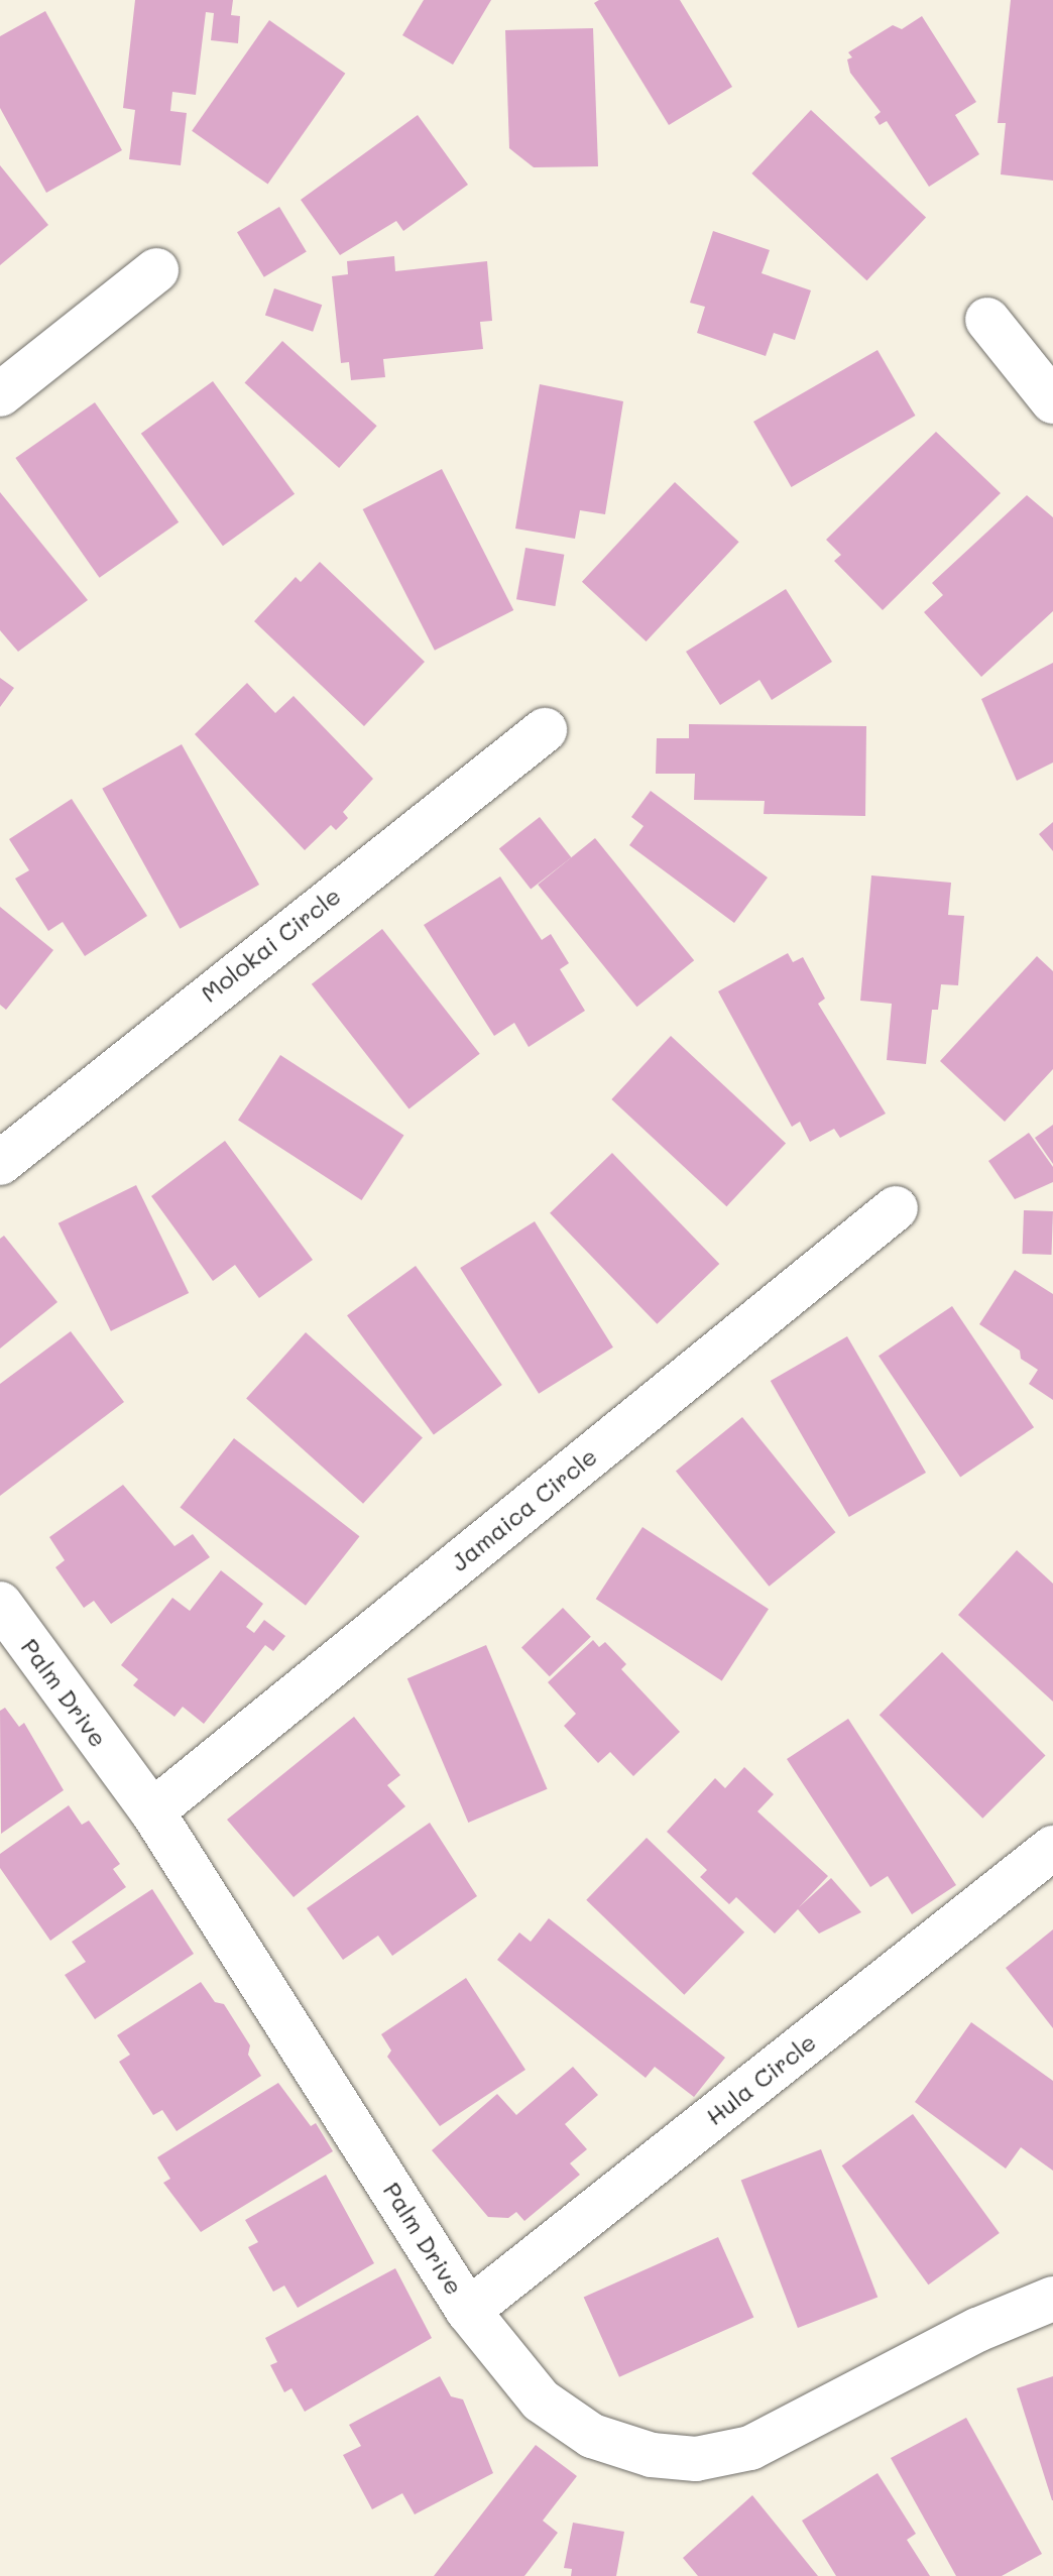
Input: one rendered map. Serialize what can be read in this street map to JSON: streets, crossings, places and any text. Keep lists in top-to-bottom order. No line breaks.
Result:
{"streets":{"street":["Molokai Circle","Jamaica Circle","Palm Drive","Hula Circle"]},"crossings":[["Jamaica Circle","Palm Drive"],["Palm Drive","Hula Circle"]]}
